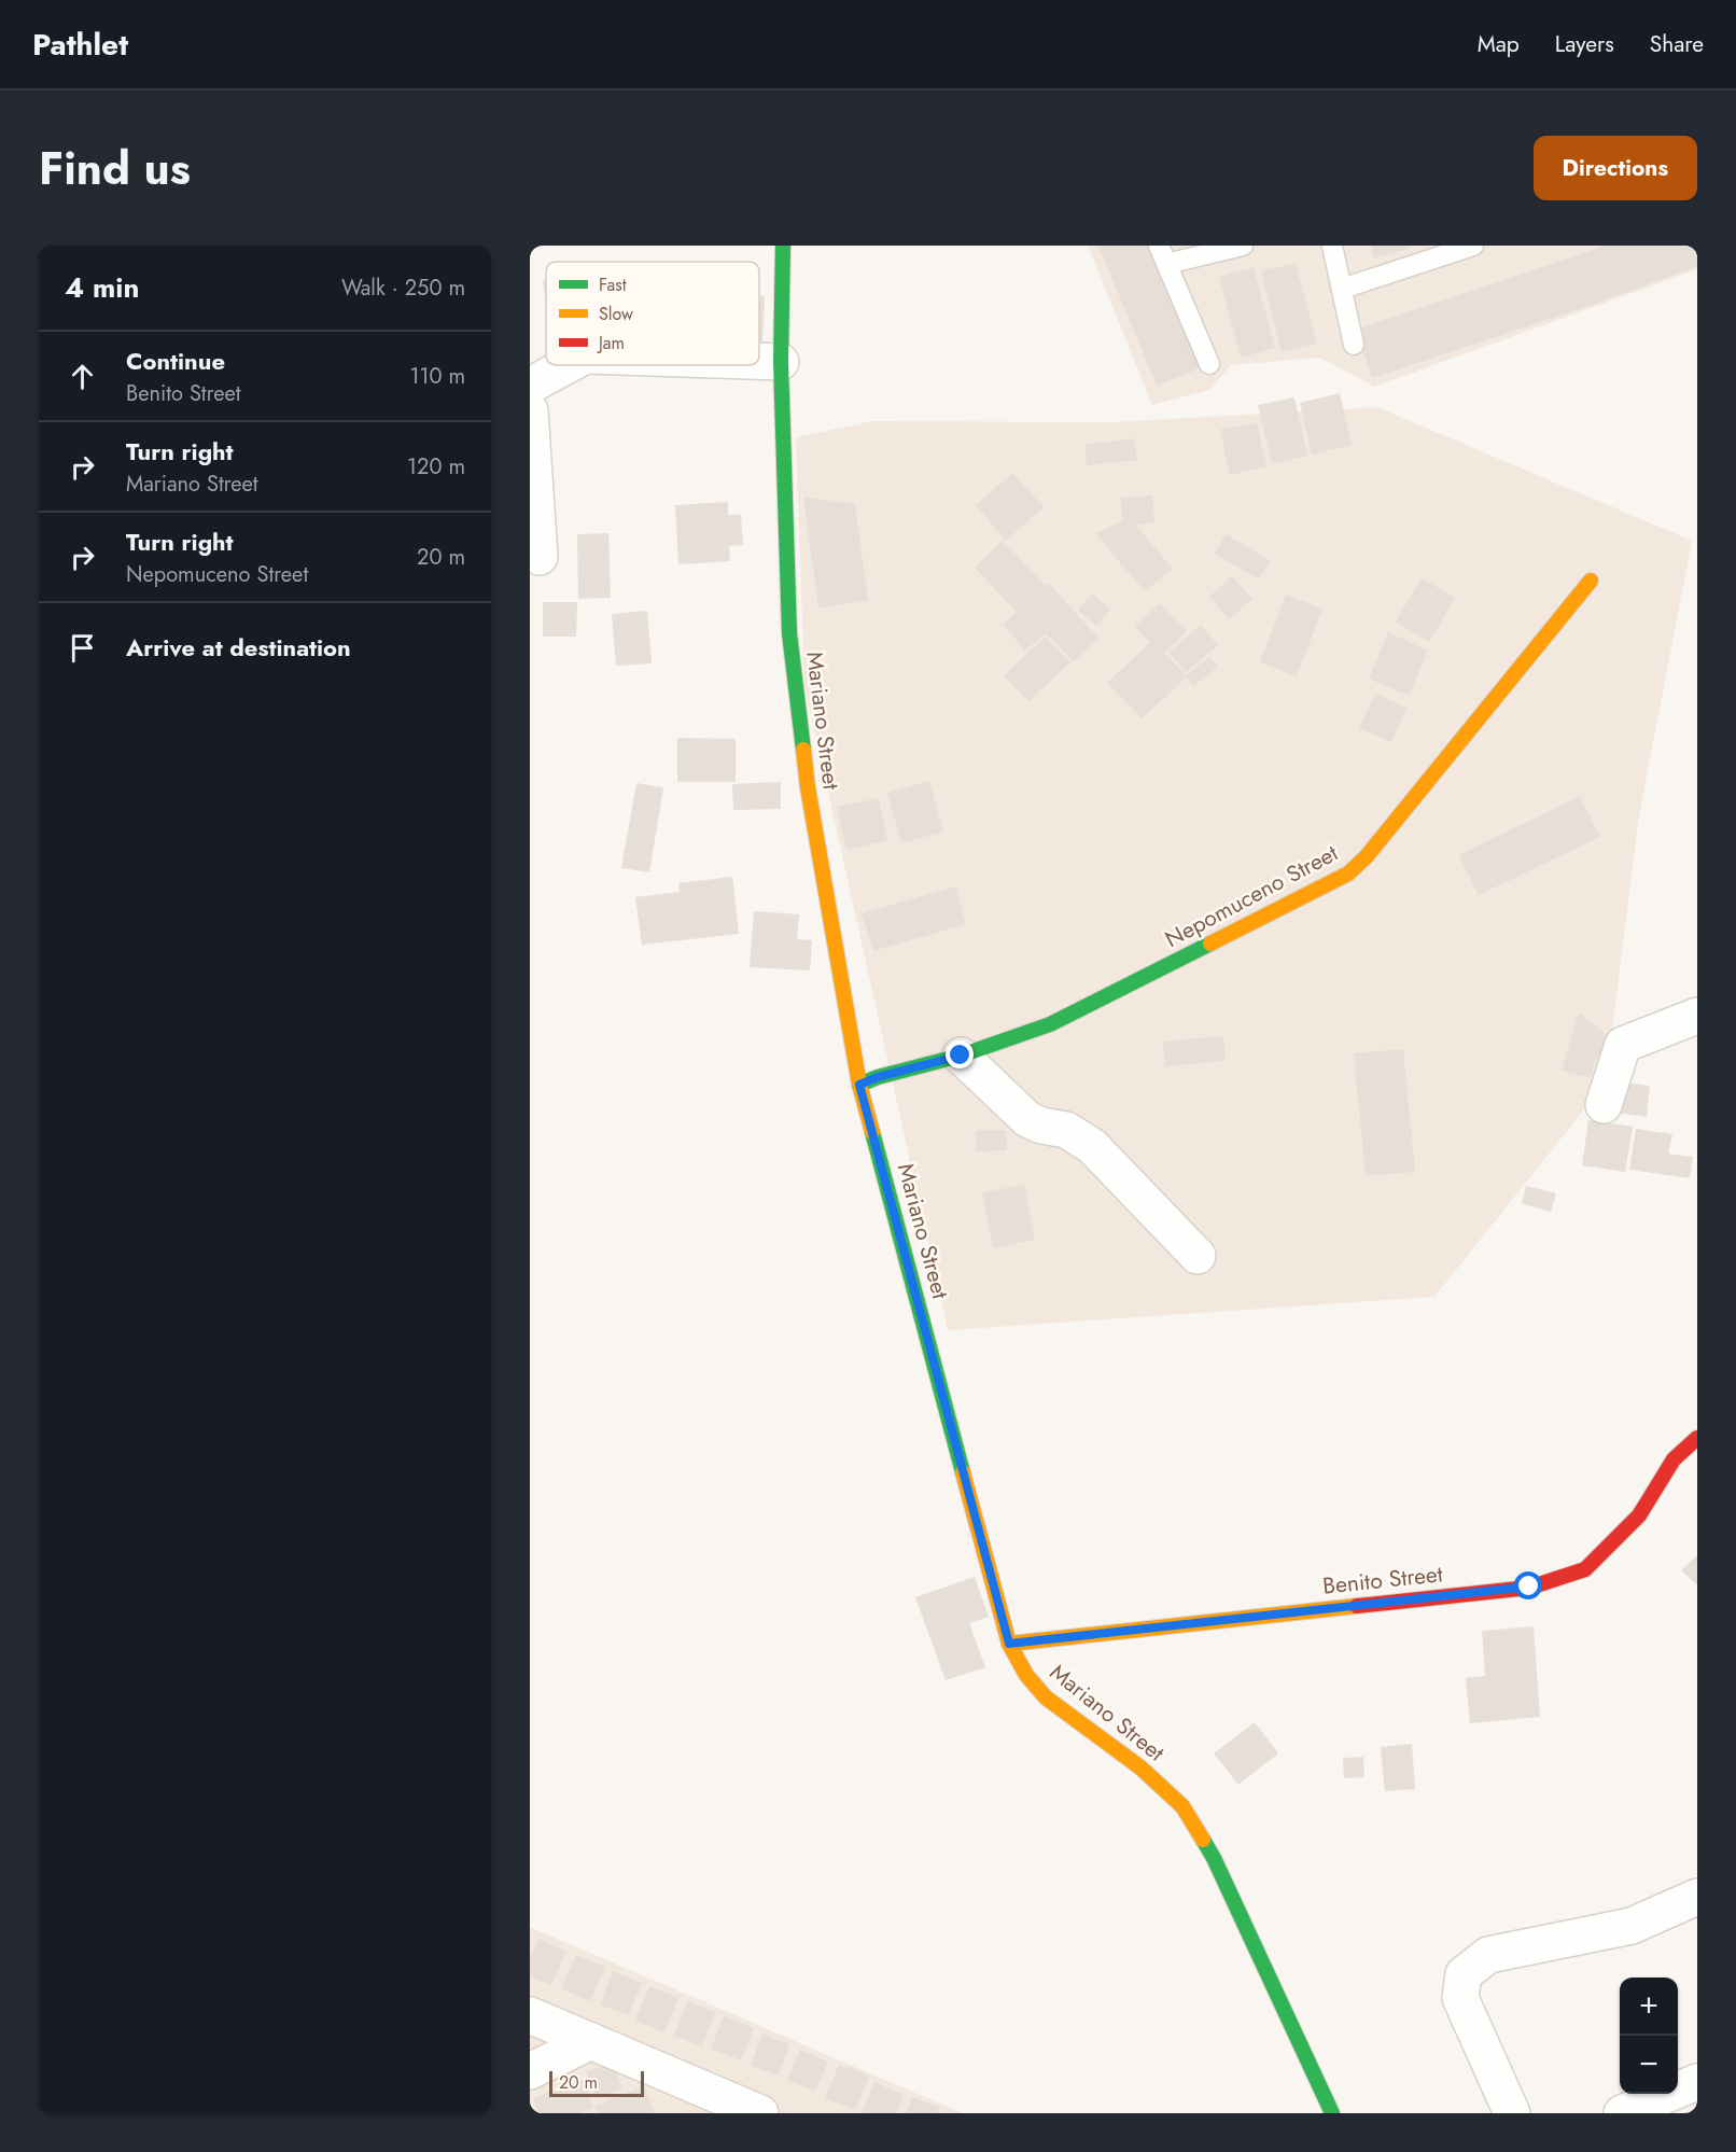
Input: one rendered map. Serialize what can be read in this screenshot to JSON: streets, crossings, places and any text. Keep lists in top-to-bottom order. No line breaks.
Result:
{"streets":{"main road":["Mariano Street","Nepomuceno Street","Benito Street"]},"crossings":[["Mariano Street","Nepomuceno Street"],["Mariano Street","Benito Street"]],"legend":["Fast","Slow","Jam"],"scale_bar":"20 m","page":{"header":"Pathlet","nav":["Map","Layers","Share"],"title":"Find us","buttons":"Directions","heading":["4 min","Walk · 250 m"],"list":[["Continue","Benito Street","110 m"],["Turn right","Mariano Street","120 m"],["Turn right","Nepomuceno Street","20 m"],"Arrive at destination"],"map_buttons":["+","−"],"scale":"20 m"}}
